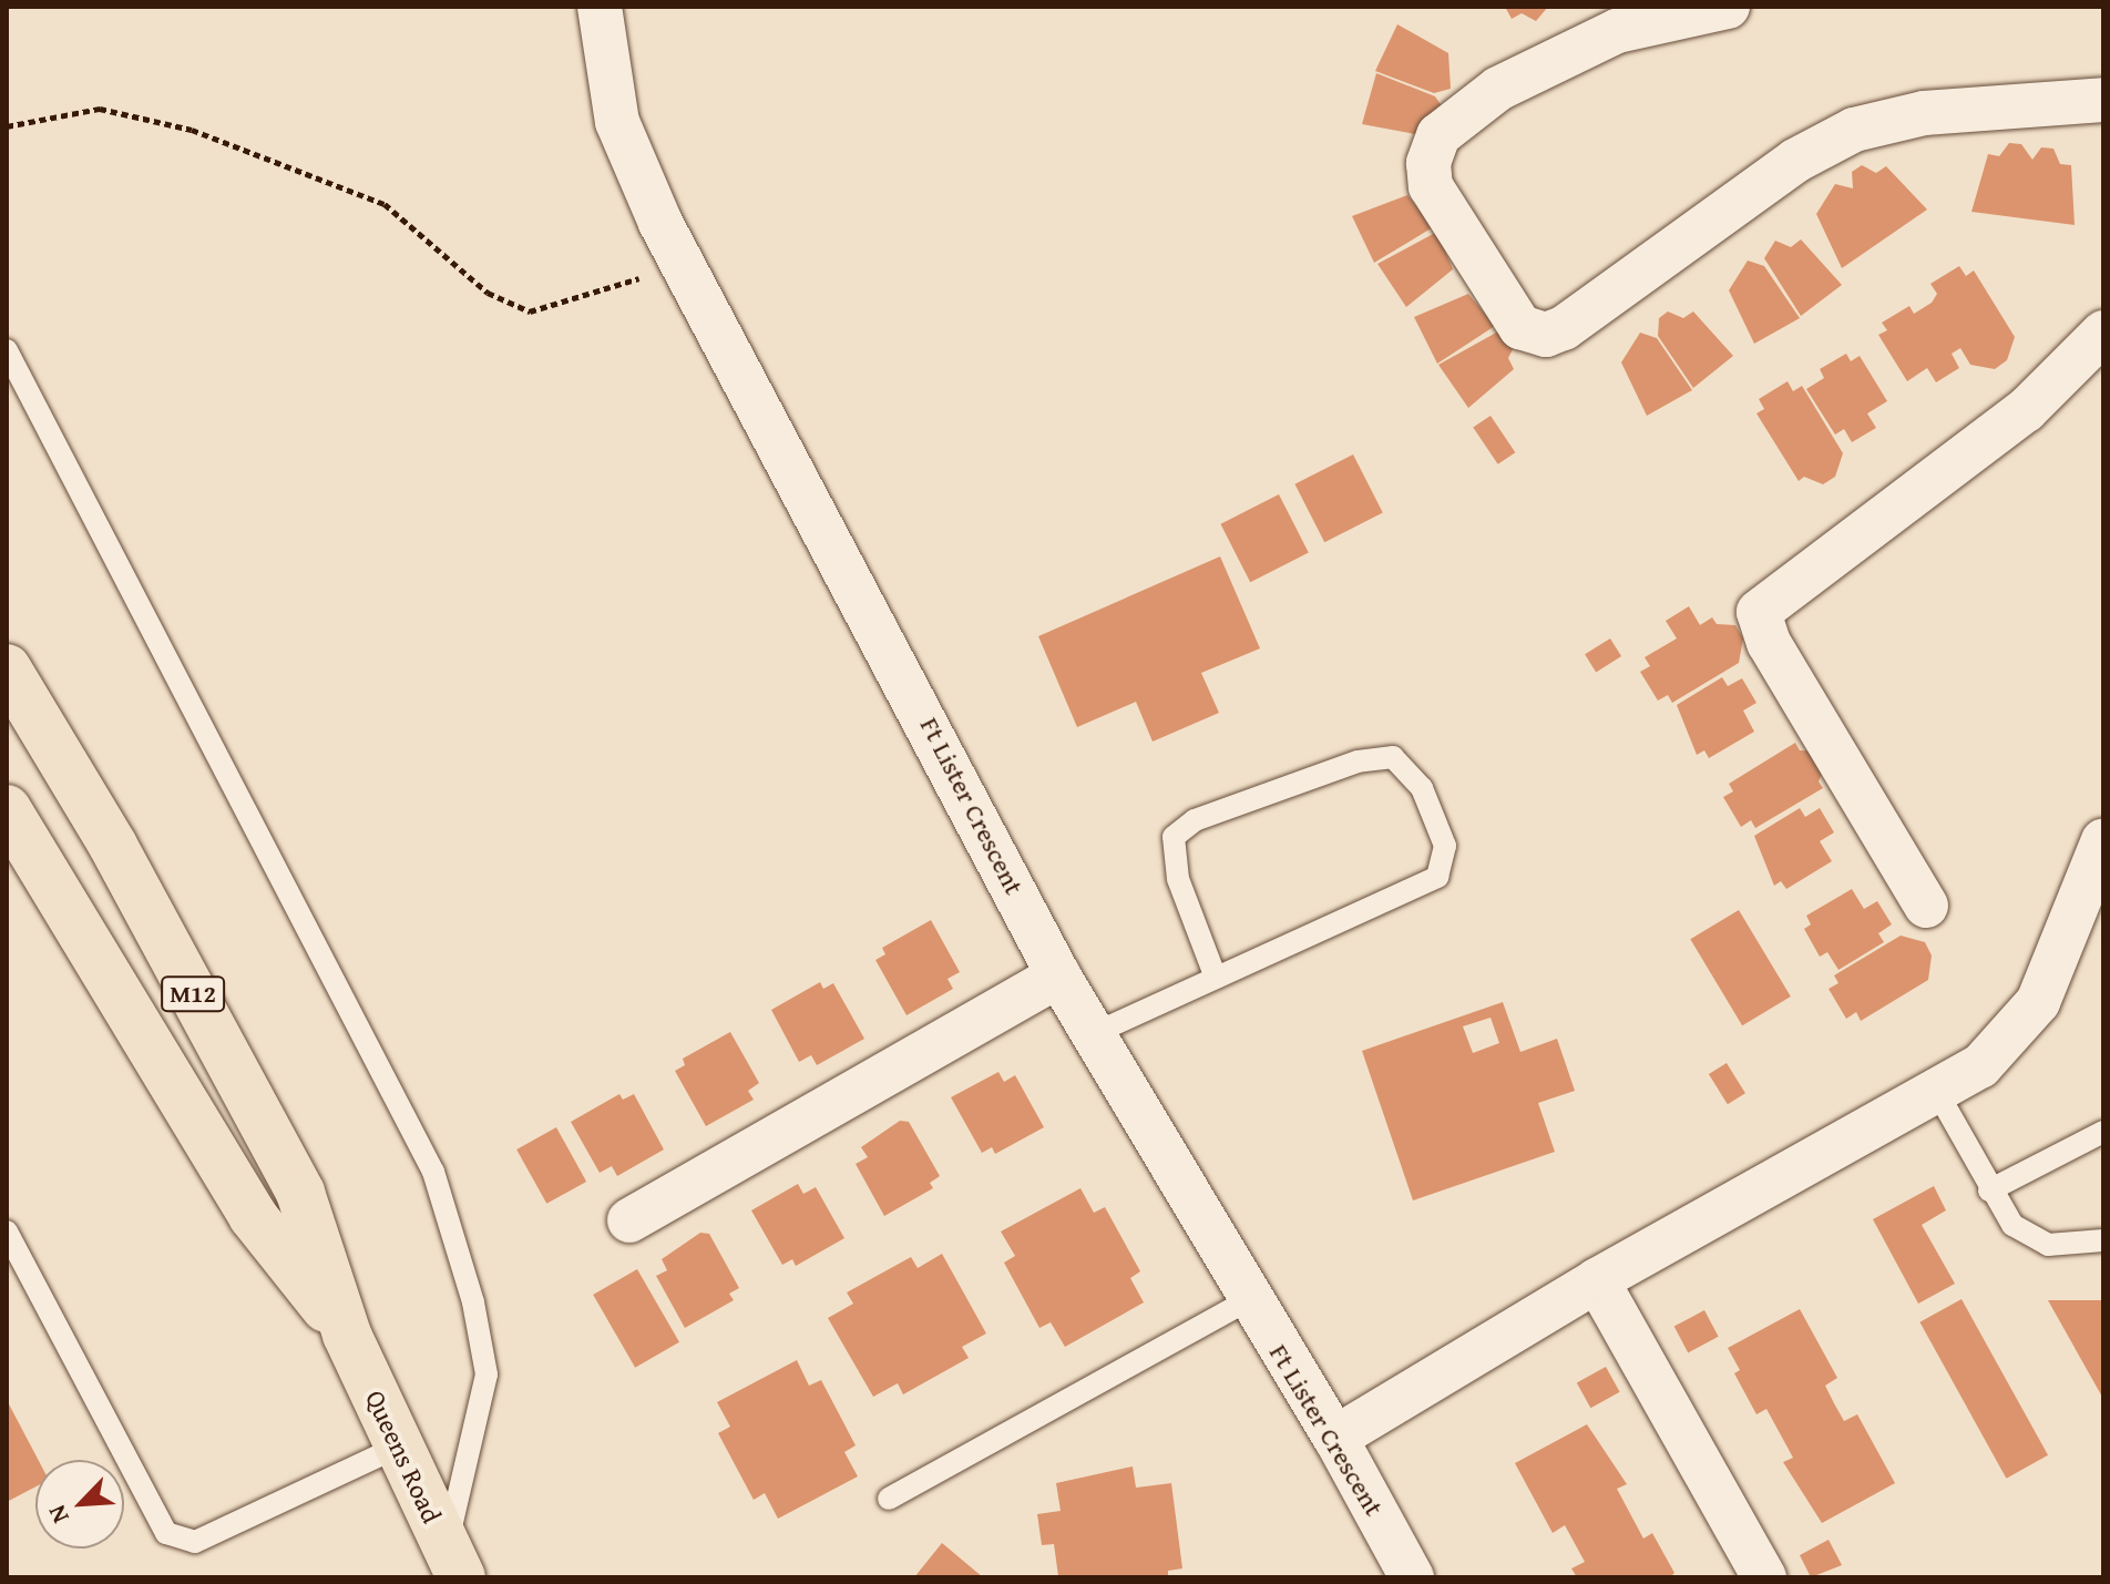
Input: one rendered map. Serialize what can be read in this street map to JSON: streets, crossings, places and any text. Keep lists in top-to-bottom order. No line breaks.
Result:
{"streets":{"highway":["M12","Queens Road"],"street":["Ft Lister Crescent"]},"crossings":[["M12","Queens Road"]],"north":"bottom left"}
